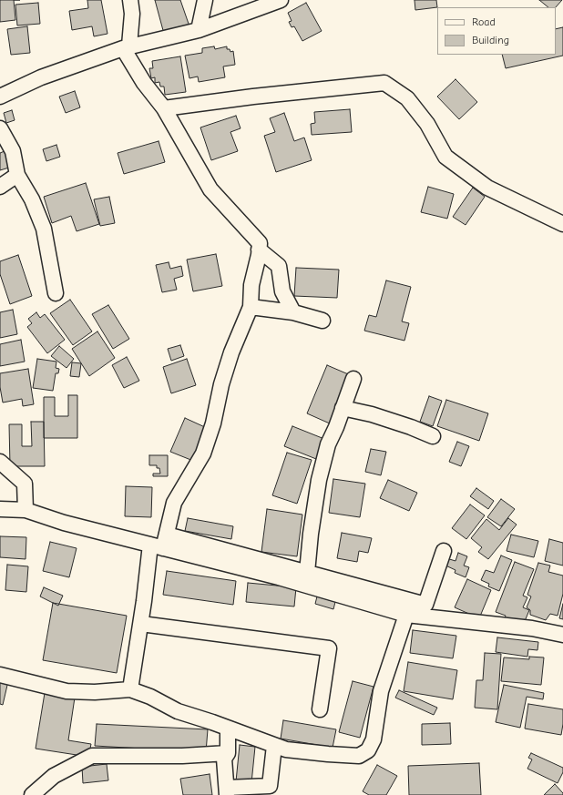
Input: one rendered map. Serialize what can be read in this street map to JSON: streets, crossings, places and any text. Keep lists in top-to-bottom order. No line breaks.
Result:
{"legend":["Road","Building"]}
